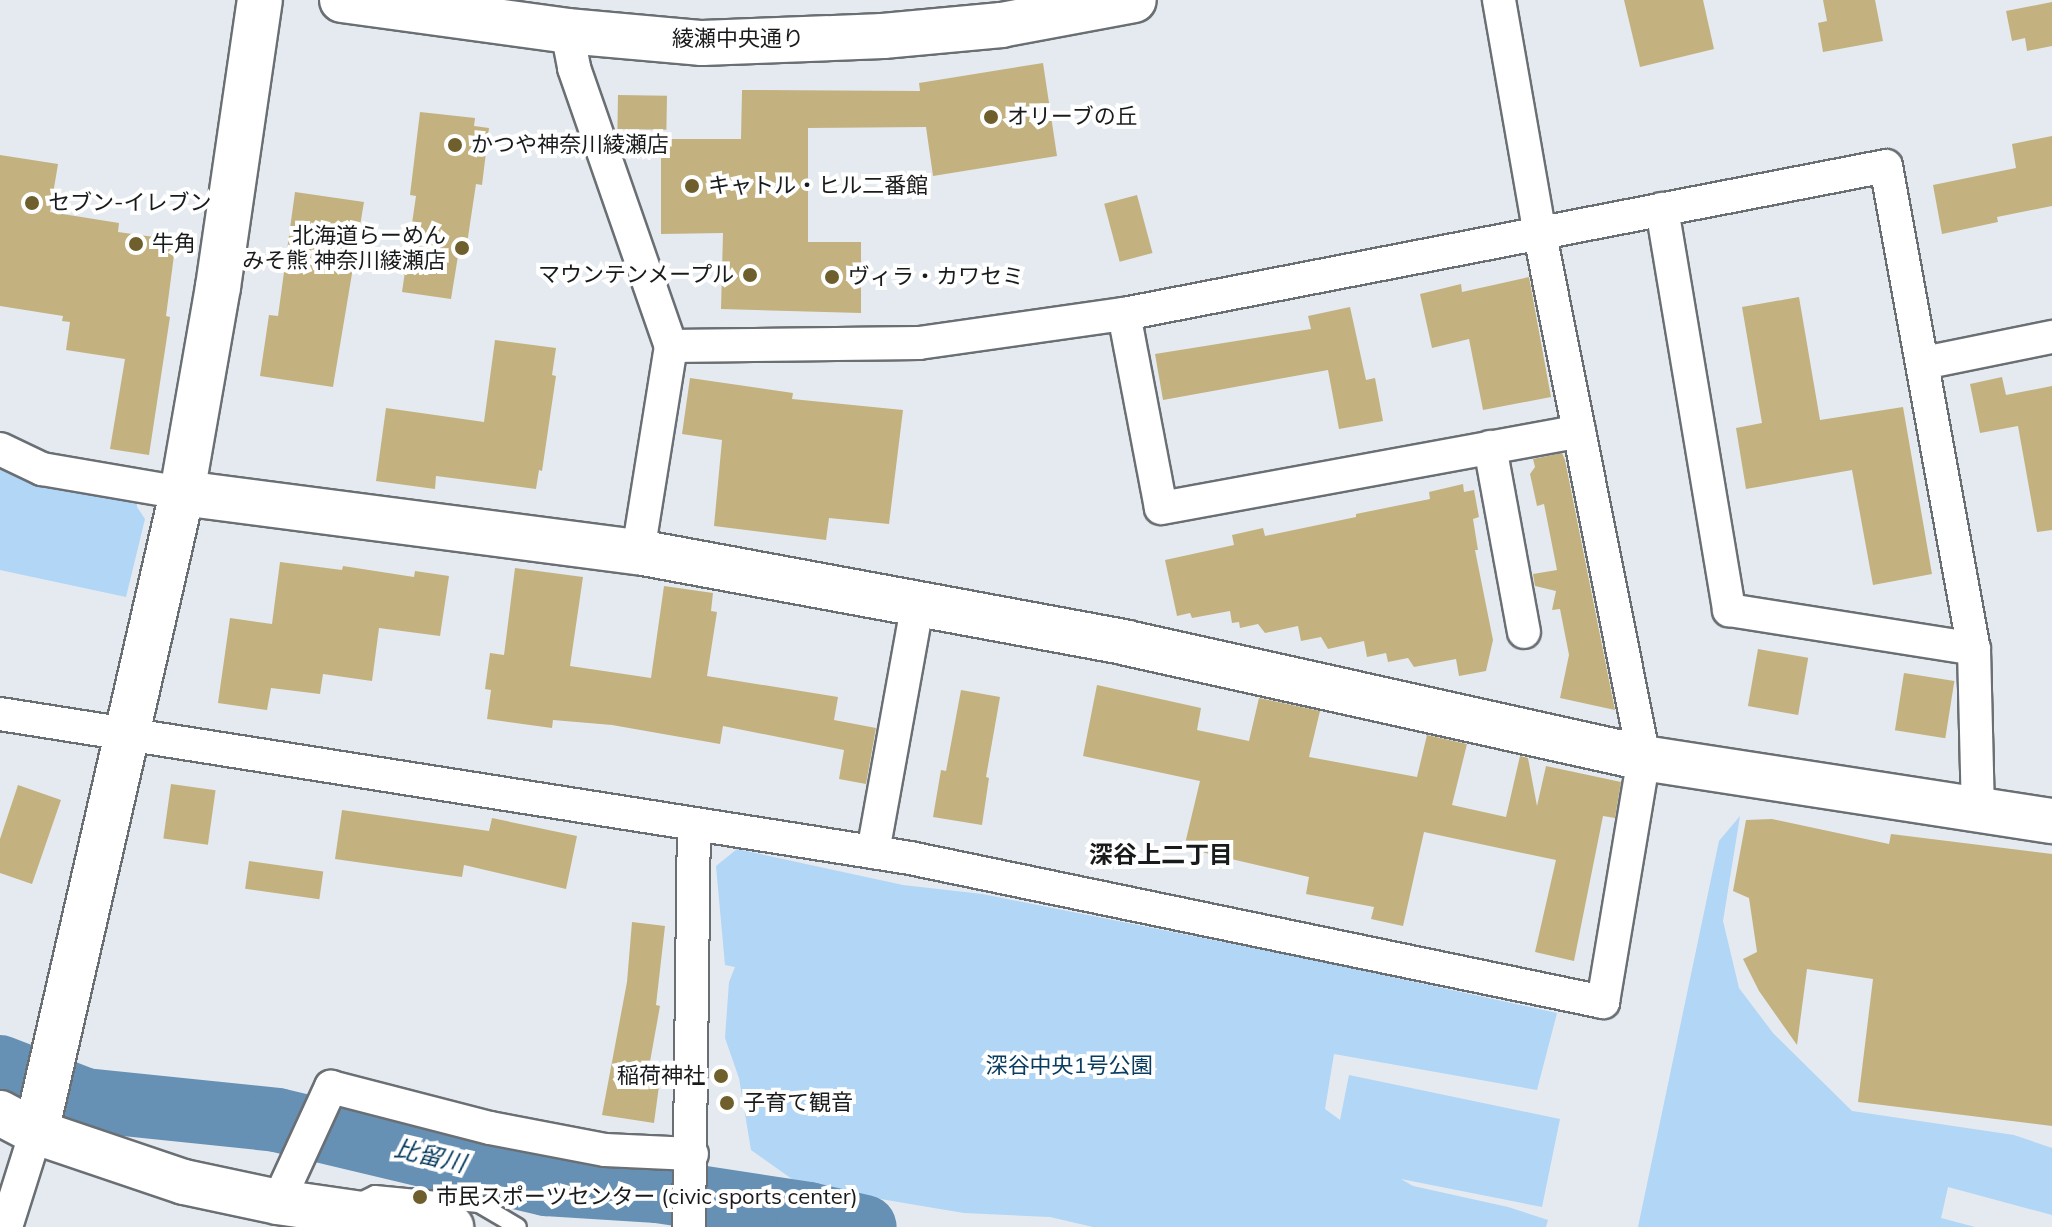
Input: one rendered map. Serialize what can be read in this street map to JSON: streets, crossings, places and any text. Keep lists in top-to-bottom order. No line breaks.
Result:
{"streets":{"street":["綾瀬中央通り"]},"districts":["深谷上二丁目"],"water":["比留川"],"parks":["深谷中央1号公園"],"places":["オリーブの丘","かつや神奈川綾瀬店","キャトル・ヒル二番館","セブン-イレブン","牛角","北海道らーめん みそ熊 神奈川綾瀬店","マウンテンメープル","ヴィラ・カワセミ","稲荷神社","子育て観音","市民スポーツセンター (civic sports center)"]}
